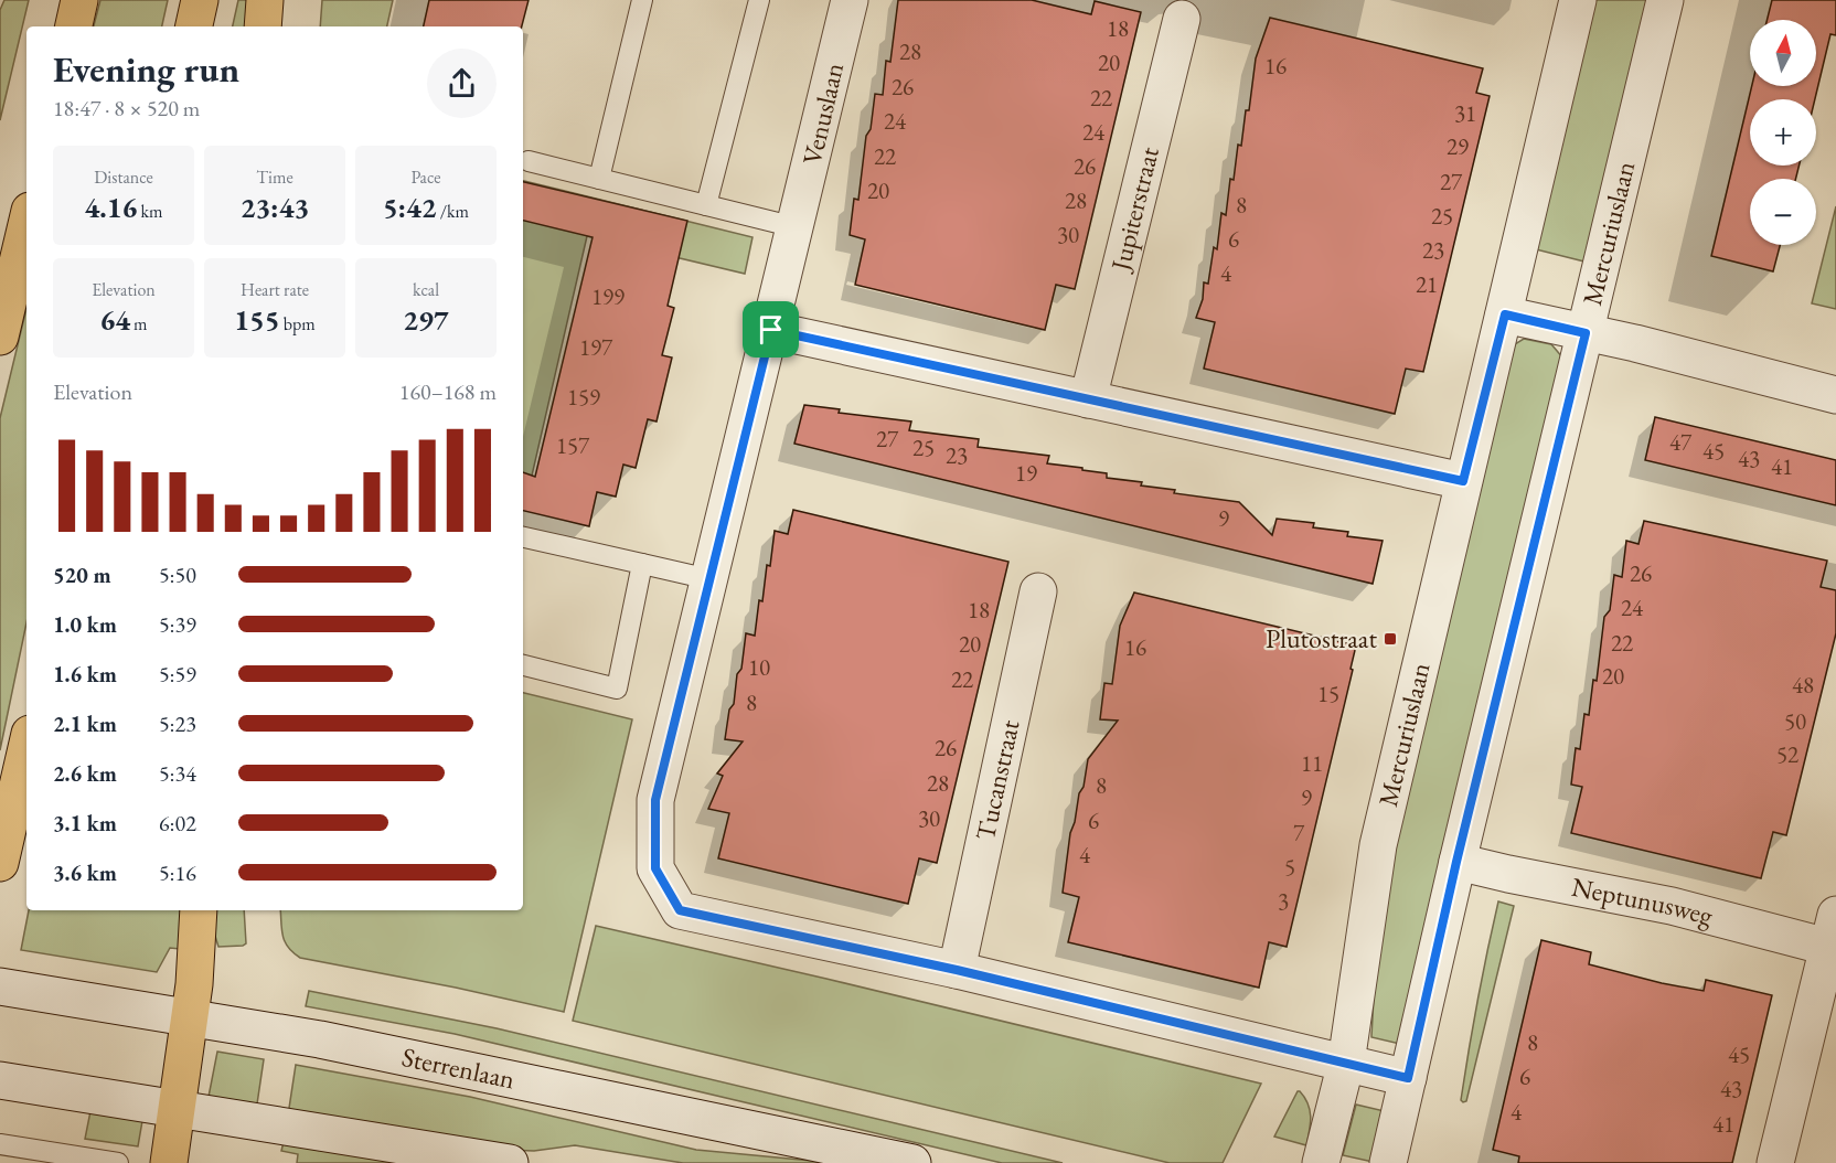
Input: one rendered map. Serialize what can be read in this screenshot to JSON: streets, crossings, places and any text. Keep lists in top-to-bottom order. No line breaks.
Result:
{"streets":{"street":["Venuslaan","Jupiterstraat","Mercuriuslaan","Tucanstraat","Neptunusweg","Sterrenlaan"]},"crossings":[["Venuslaan","Tucanstraat"],["Mercuriuslaan","Neptunusweg"]],"places":{"transit":["Plutostraat"]},"house_numbers":["18","28","20","16","26","22","31","24","24","29","22","26","27","20","28","8","25","30","6","23","4","21","199","197","159","27","47","157","25","45","23","43","41","19","9","26","24","18","22","20","16","10","20","22","48","15","8","50","26","52","11","28","8","9","30","6","7","4","5","3","8","45","6","43","4","41"],"north":"top","page":{"map_buttons":["+","−"],"heading":["Evening run","18:47 · 8 × 520 m"],"stats":[["Distance","4.16 km"],["Time","23:43"],["Pace","5:42 /km"],["Elevation","64 m"],["Heart rate","155 bpm"],["kcal","297"]],"chart":["Elevation","160–168 m"],"list":[{"name":"520 m","note":"5:50"},{"name":"1.0 km","note":"5:39"},{"name":"1.6 km","note":"5:59"},{"name":"2.1 km","note":"5:23"},{"name":"2.6 km","note":"5:34"},{"name":"3.1 km","note":"6:02"},{"name":"3.6 km","note":"5:16"}]}}
